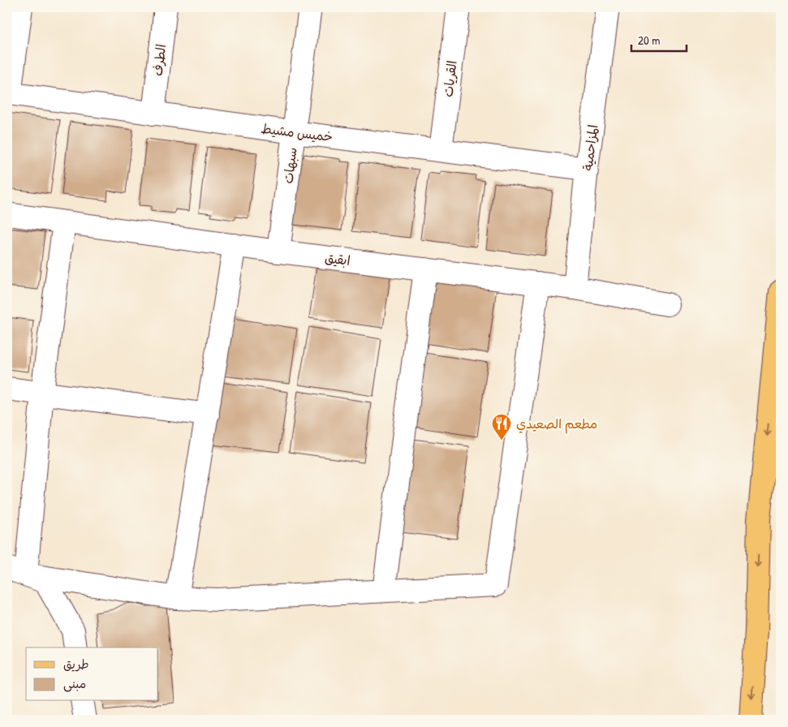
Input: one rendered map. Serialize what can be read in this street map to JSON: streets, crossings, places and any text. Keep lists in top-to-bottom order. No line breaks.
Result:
{"streets":{"street":["الطرف","القريات","خميس مشيط","المزاحمية","سبهات","ابقيق"]},"crossings":[["الطرف","خميس مشيط"],["القريات","خميس مشيط"],["خميس مشيط","المزاحمية"],["خميس مشيط","سبهات"],["المزاحمية","ابقيق"],["سبهات","ابقيق"]],"places":{"restaurant":["مطعم الصعيدي"]},"legend":["طريق","مبنى"],"scale_bar":"20 m"}
